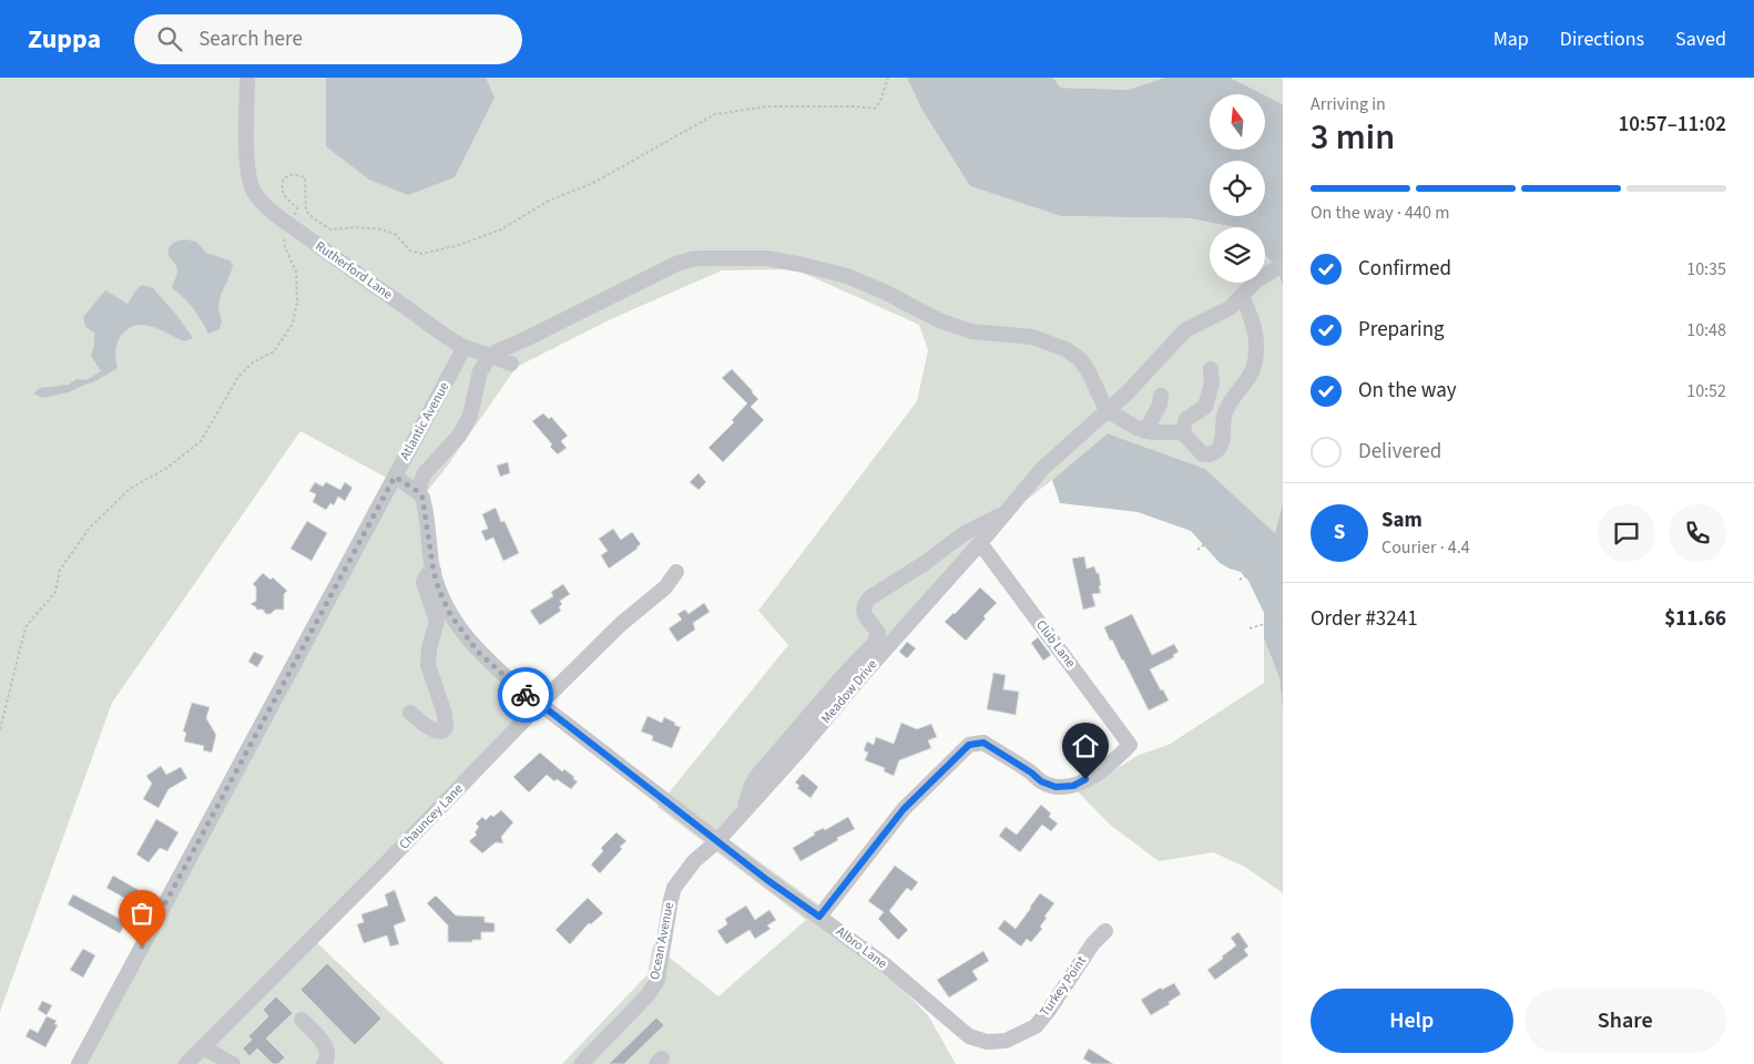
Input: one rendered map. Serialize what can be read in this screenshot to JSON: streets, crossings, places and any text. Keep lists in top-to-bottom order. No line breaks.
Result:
{"streets":{"street":["Rutherford Lane","Atlantic Avenue","Club Lane","Meadow Drive","Chauncey Lane","Ocean Avenue","Albro Lane","Turkey Point"]},"crossings":[["Rutherford Lane","Atlantic Avenue"],["Club Lane","Meadow Drive"],["Club Lane","Albro Lane"],["Meadow Drive","Ocean Avenue"],["Meadow Drive","Albro Lane"],["Chauncey Lane","Albro Lane"],["Ocean Avenue","Albro Lane"],["Albro Lane","Turkey Point"]],"north":"top","page":{"header":"Zuppa","search":"Search here","nav":["Map","Directions","Saved"],"heading":["3 min","Arriving in","10:57–11:02"],"panel":["Sam","Courier · 4.4","Order #3241","$11.66"],"bar":"On the way · 440 m","list":[["Confirmed","10:35"],["Preparing","10:48"],["On the way","10:52"],"Delivered"],"round":"S","buttons":["Help","Share"]}}
